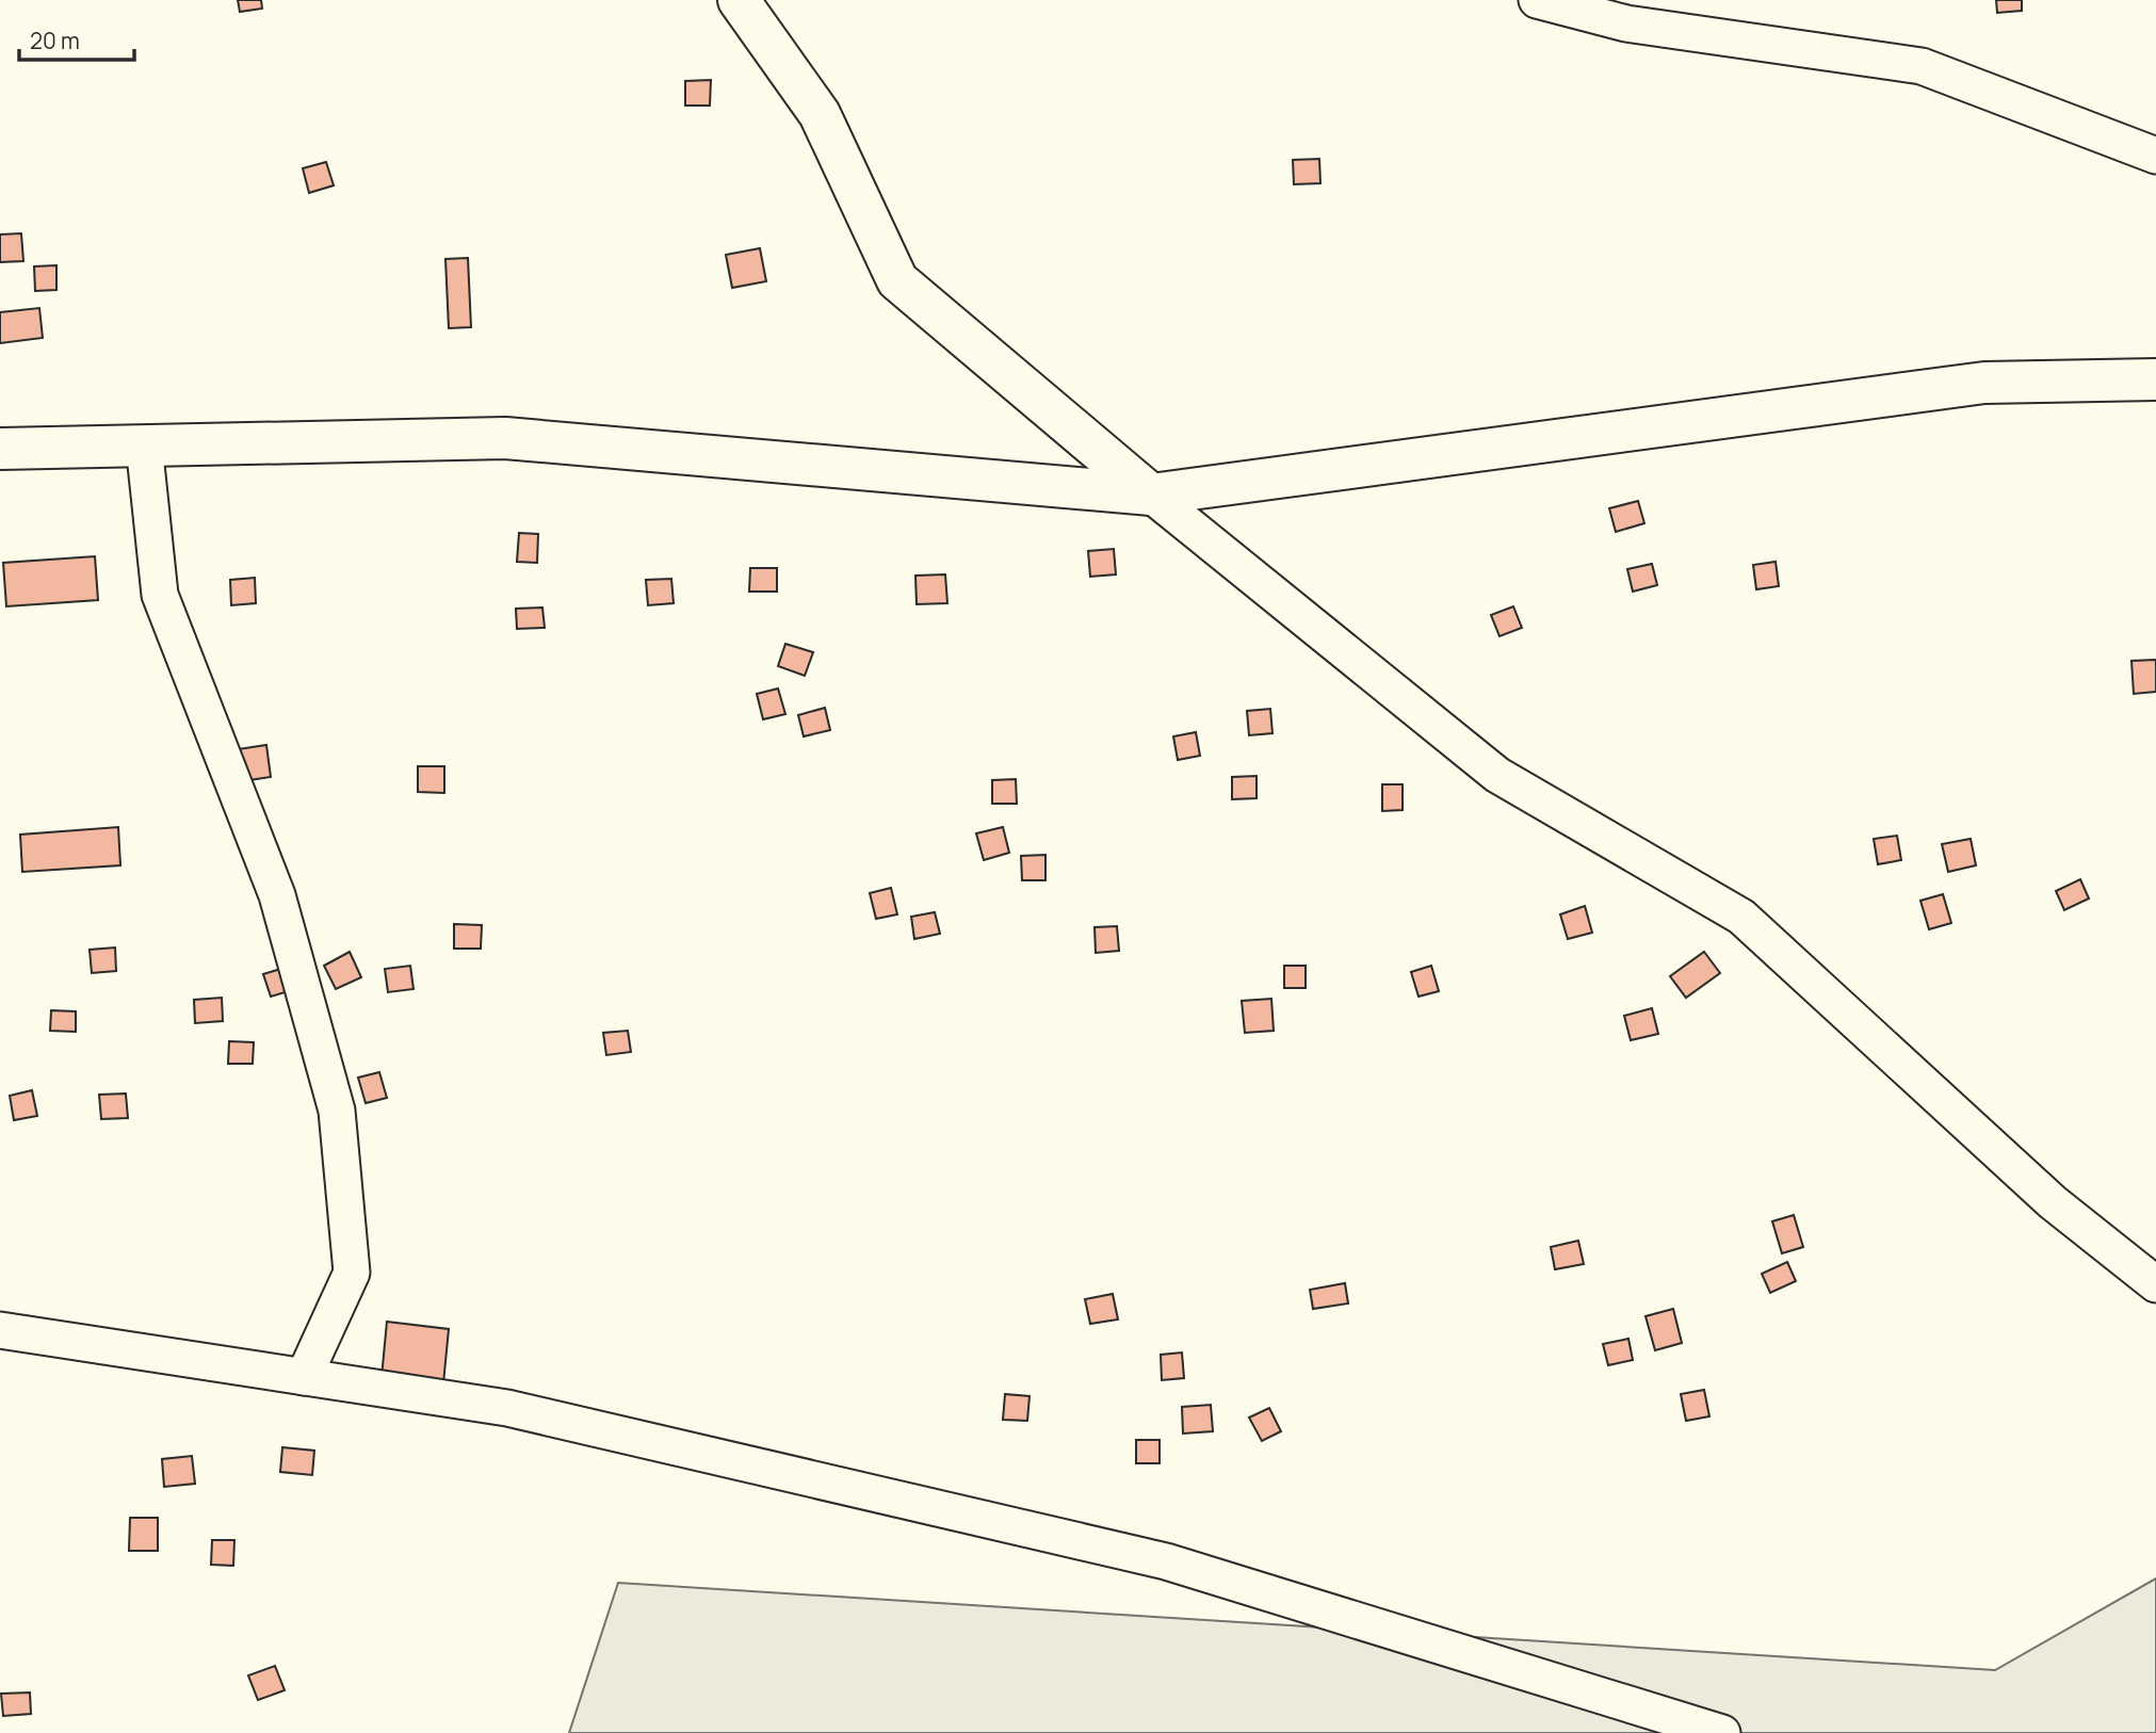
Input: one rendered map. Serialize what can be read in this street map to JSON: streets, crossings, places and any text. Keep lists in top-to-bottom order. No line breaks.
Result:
{"scale_bar":"20 m"}
